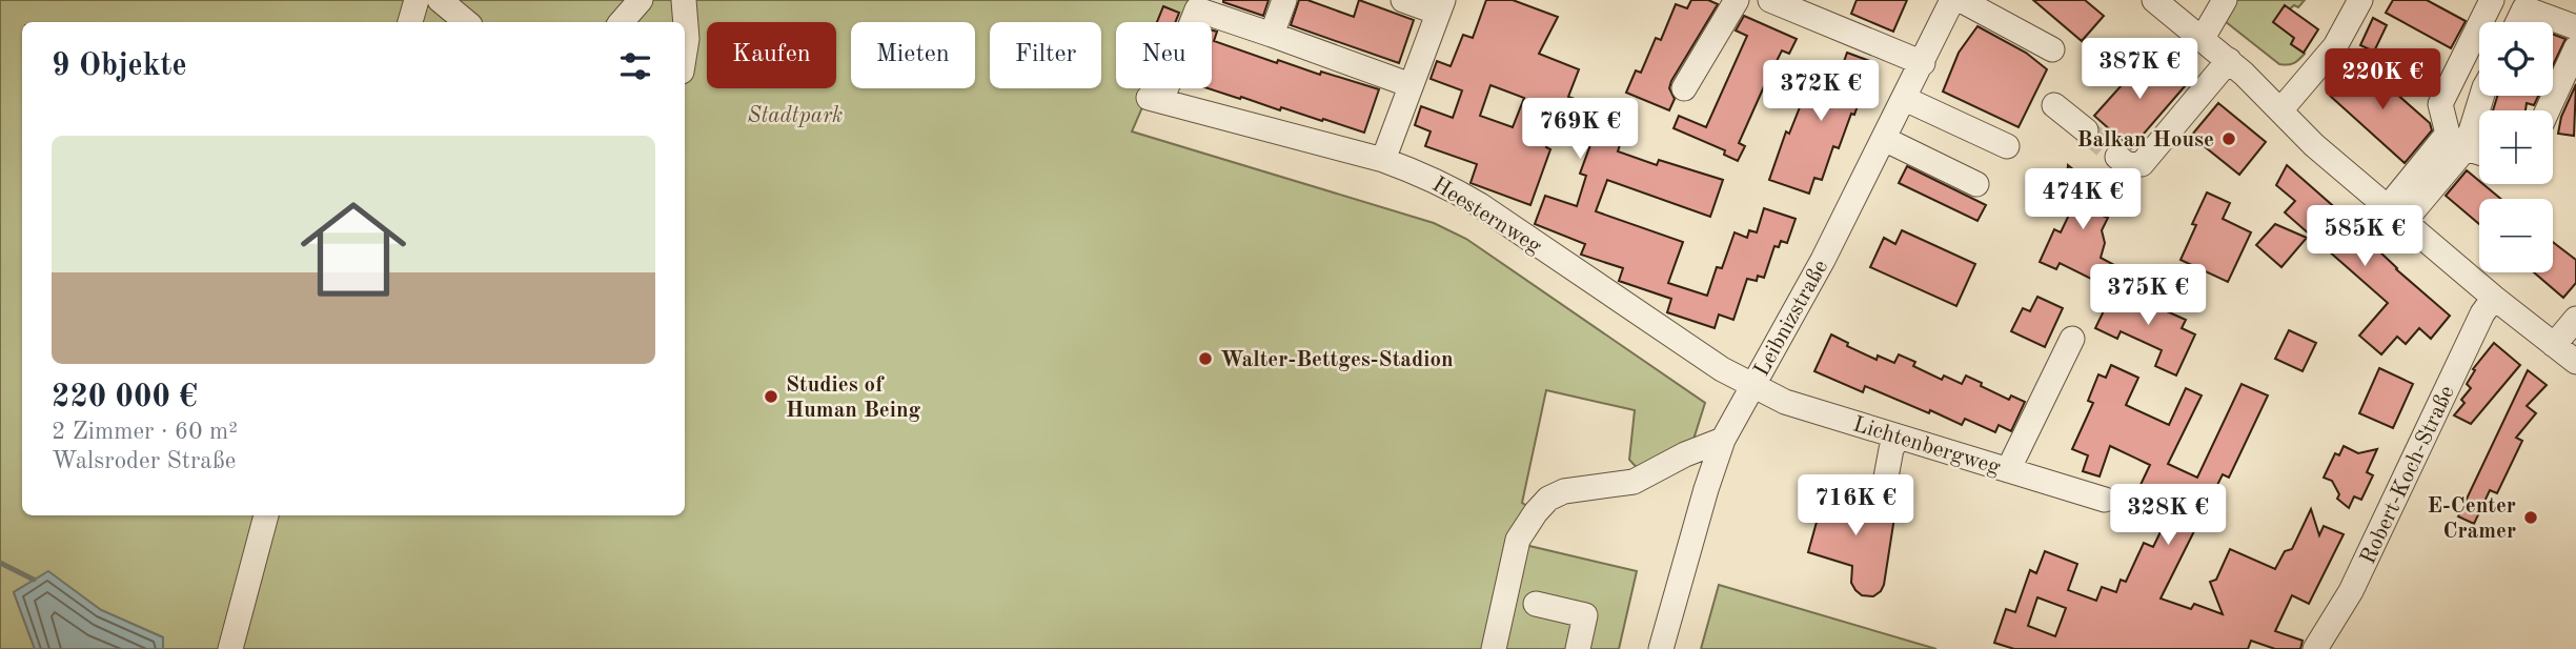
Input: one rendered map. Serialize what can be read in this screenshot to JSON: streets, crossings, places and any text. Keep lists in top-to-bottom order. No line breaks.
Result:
{"streets":{"street":["Heesternweg","Leibnizstraße","Lichtenbergweg","Robert-Koch-Straße"]},"crossings":[["Heesternweg","Leibnizstraße"],["Heesternweg","Lichtenbergweg"],["Leibnizstraße","Lichtenbergweg"]],"parks":["Stadtpark"],"places":["Balkan House","Walter-Bettges-Stadion","Studies of Human Being","E-Center Cramer"],"page":{"map_buttons":["+","−"],"chip":["Kaufen","Mieten","Filter","Neu"],"heading":"9 Objekte","price":["387K €","220K €","372K €","769K €","474K €","585K €","375K €","716K €","328K €"],"list":[{"name":"220 000 €","note":"2 Zimmer · 60 m² · Walsroder Straße"}]}}
